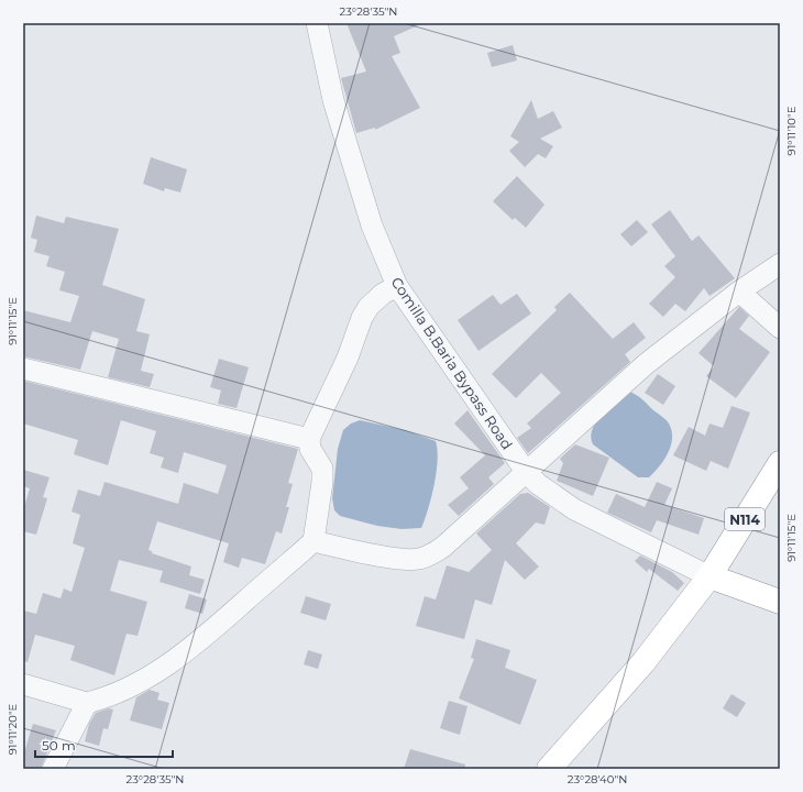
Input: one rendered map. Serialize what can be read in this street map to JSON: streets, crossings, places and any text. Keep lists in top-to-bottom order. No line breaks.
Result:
{"streets":{"main road":["N114"],"street":["Comilla B.Baria Bypass Road"]},"crossings":[["Comilla B.Baria Bypass Road","N114"]],"scale_bar":"50 m","coordinates":["23°28'35\"N","91°11'10\"E","91°11'15\"E","91°11'20\"E","23°28'40\"N"]}
